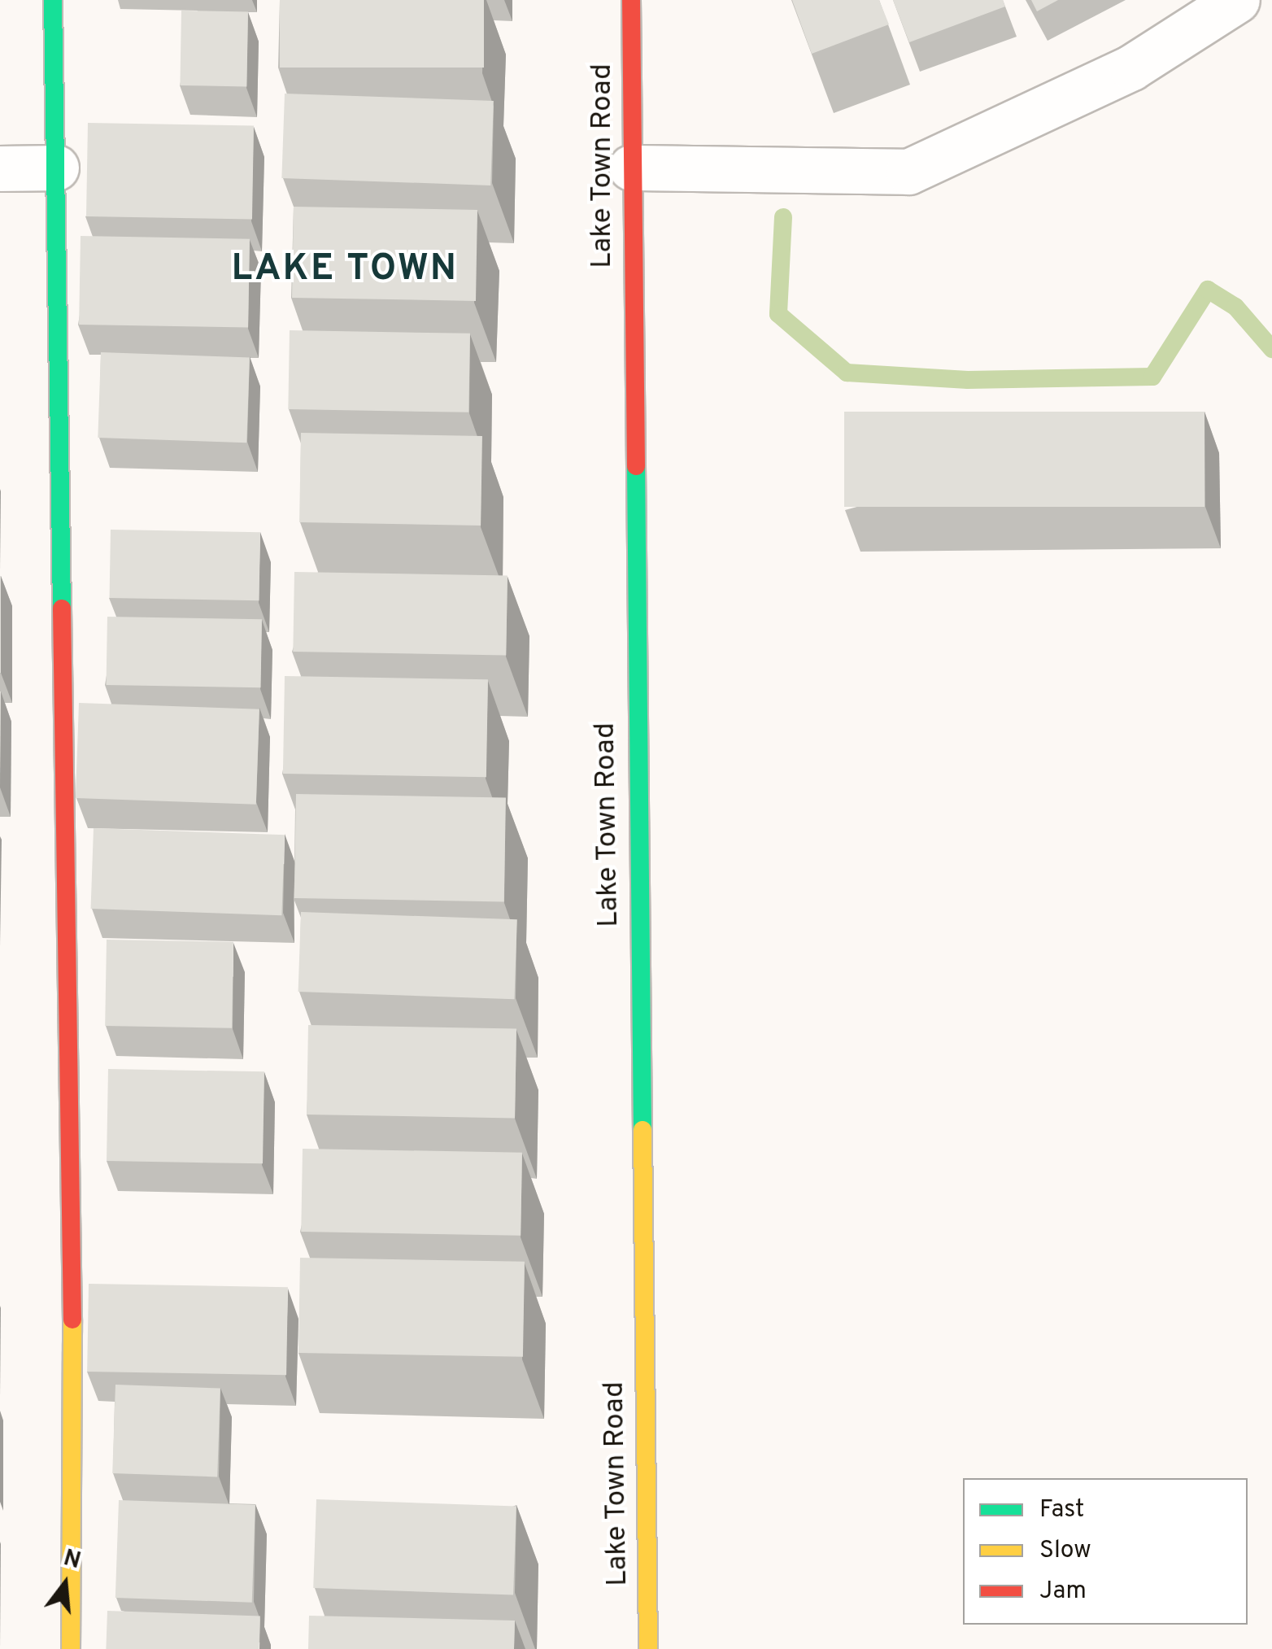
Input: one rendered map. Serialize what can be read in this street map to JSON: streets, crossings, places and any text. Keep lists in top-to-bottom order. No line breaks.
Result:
{"streets":{"street":["Lake Town Road"]},"districts":["LAKE TOWN"],"legend":["Fast","Slow","Jam"],"north":"top"}
